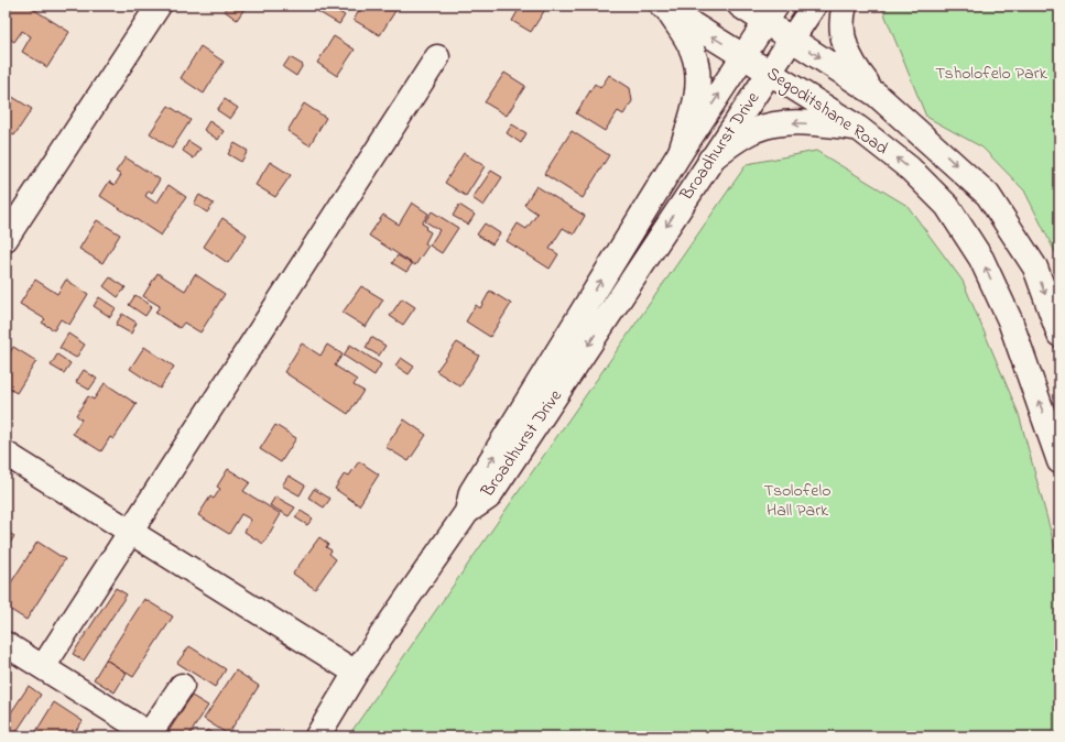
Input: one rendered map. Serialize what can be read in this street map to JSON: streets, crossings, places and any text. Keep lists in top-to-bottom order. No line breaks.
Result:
{"streets":{"street":["Segoditshane Road","Broadhurst Drive"]},"crossings":[["Segoditshane Road","Broadhurst Drive"]],"parks":["Tsholofelo Park","Tsolofelo Hall Park"]}
